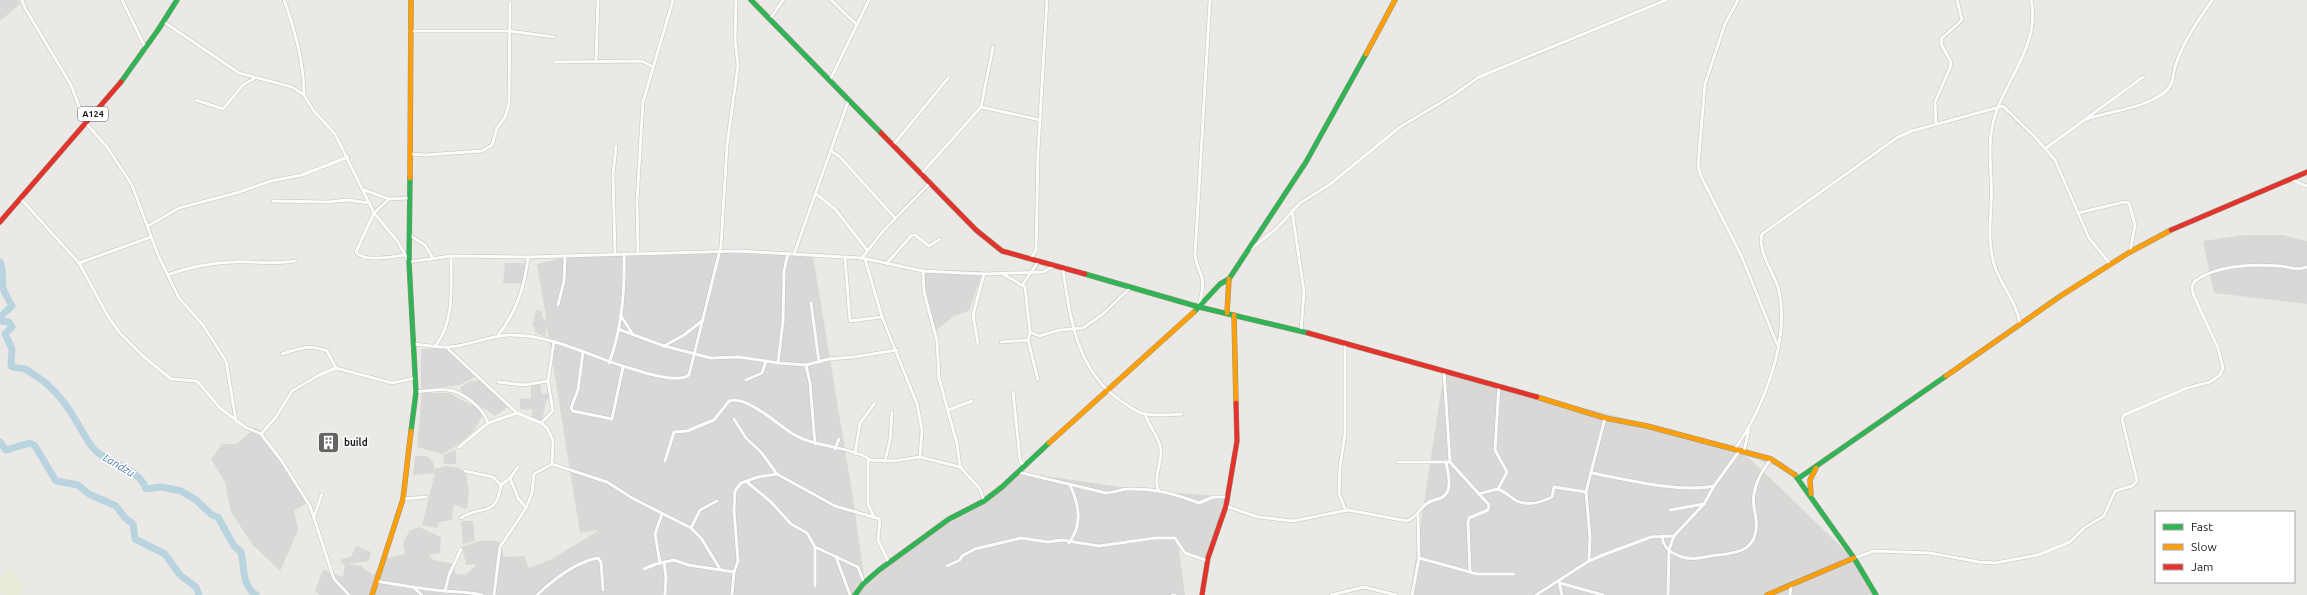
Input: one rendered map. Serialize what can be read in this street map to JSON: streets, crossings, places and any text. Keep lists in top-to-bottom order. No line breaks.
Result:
{"streets":{"main road":["A124"]},"water":["Landzu"],"places":{"building":["build"]},"legend":["Fast","Slow","Jam"]}
